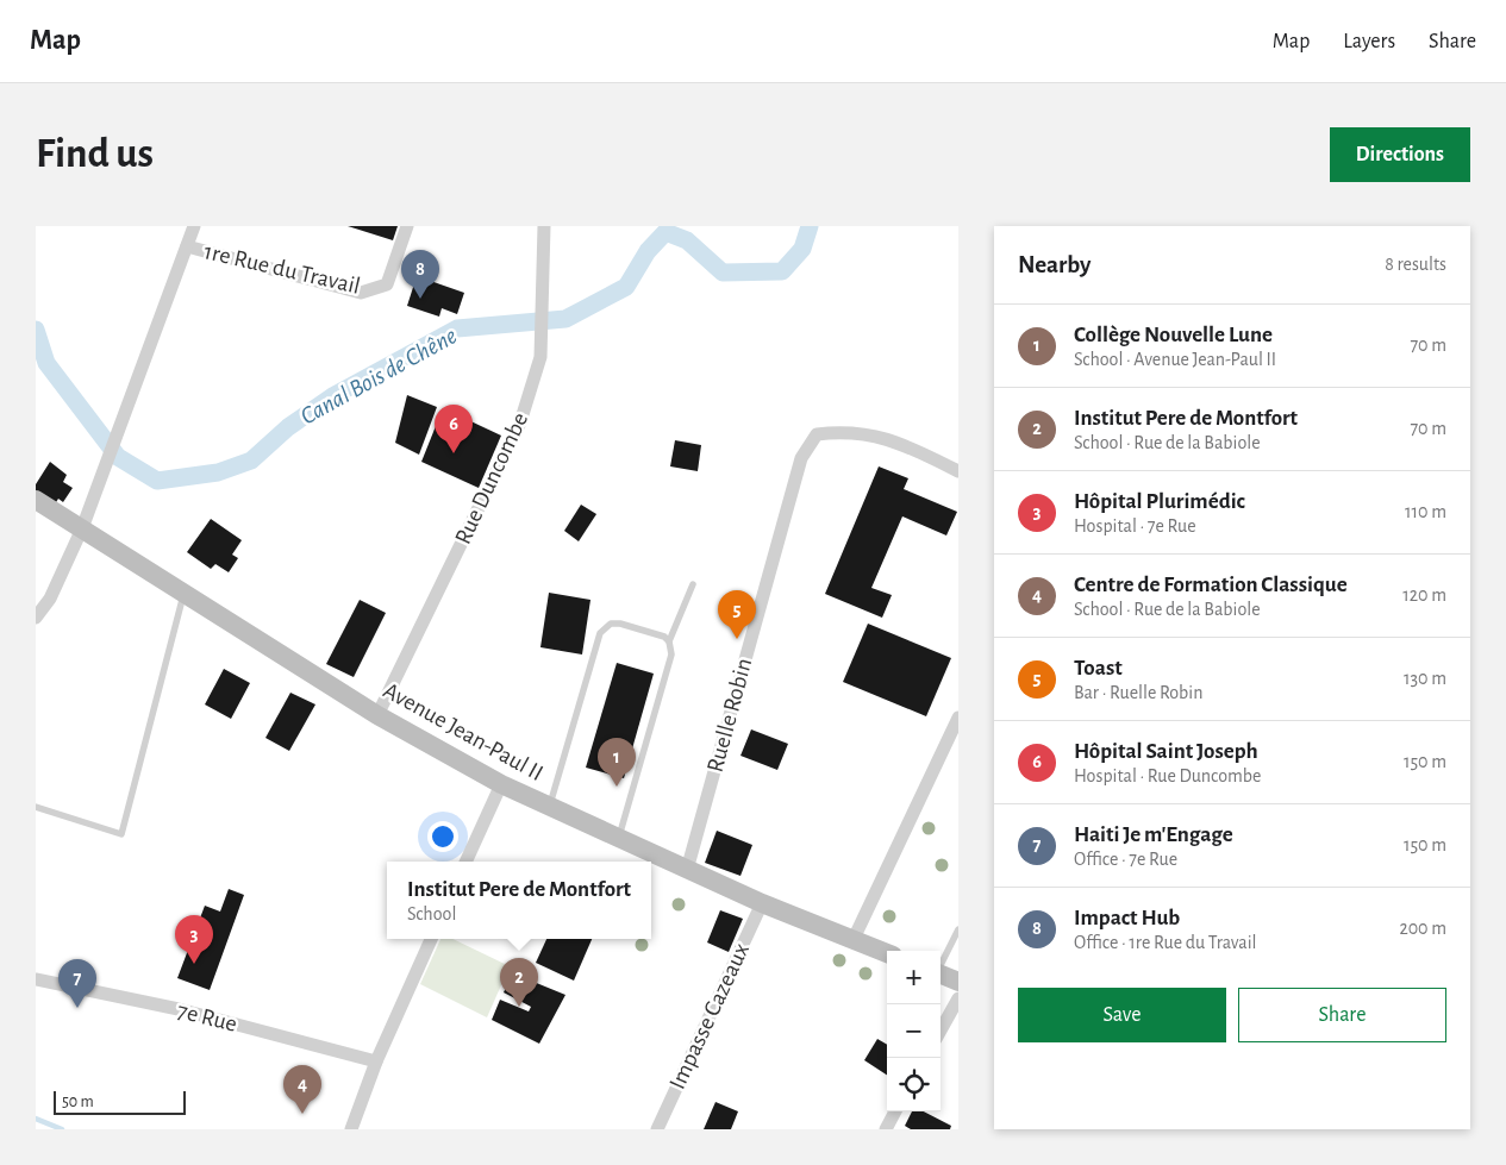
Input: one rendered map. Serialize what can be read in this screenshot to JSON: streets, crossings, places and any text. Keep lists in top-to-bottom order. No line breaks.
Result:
{"streets":{"street":["1re Rue du Travail","Rue Duncombe","Ruelle Robin","Avenue Jean-Paul II","Impasse Cazeaux","7e Rue"]},"crossings":[["Rue Duncombe","Avenue Jean-Paul II"],["Ruelle Robin","Avenue Jean-Paul II"],["Avenue Jean-Paul II","Impasse Cazeaux"]],"water":["Canal Bois de Chêne"],"scale_bar":"50 m","page":{"header":"Map","nav":["Map","Layers","Share"],"buttons":["Directions",["Save","Share"]],"title":"Find us","heading":["Nearby","8 results"],"pins":["8","6","5","1","3","2","7","4"],"list":[{"mark":"1","name":"Collège Nouvelle Lune","note":"School · Avenue Jean-Paul II","value":"70 m"},{"mark":"2","name":"Institut Pere de Montfort","note":"School · Rue de la Babiole","value":"70 m"},{"mark":"3","name":"Hôpital Plurimédic","note":"Hospital · 7e Rue","value":"110 m"},{"mark":"4","name":"Centre de Formation Classique","note":"School · Rue de la Babiole","value":"120 m"},{"mark":"5","name":"Toast","note":"Bar · Ruelle Robin","value":"130 m"},{"mark":"6","name":"Hôpital Saint Joseph","note":"Hospital · Rue Duncombe","value":"150 m"},{"mark":"7","name":"Haiti Je m'Engage","note":"Office · 7e Rue","value":"150 m"},{"mark":"8","name":"Impact Hub","note":"Office · 1re Rue du Travail","value":"200 m"}],"popup":["Institut Pere de Montfort","School"],"map_buttons":["+","−"],"scale":"50 m"}}
